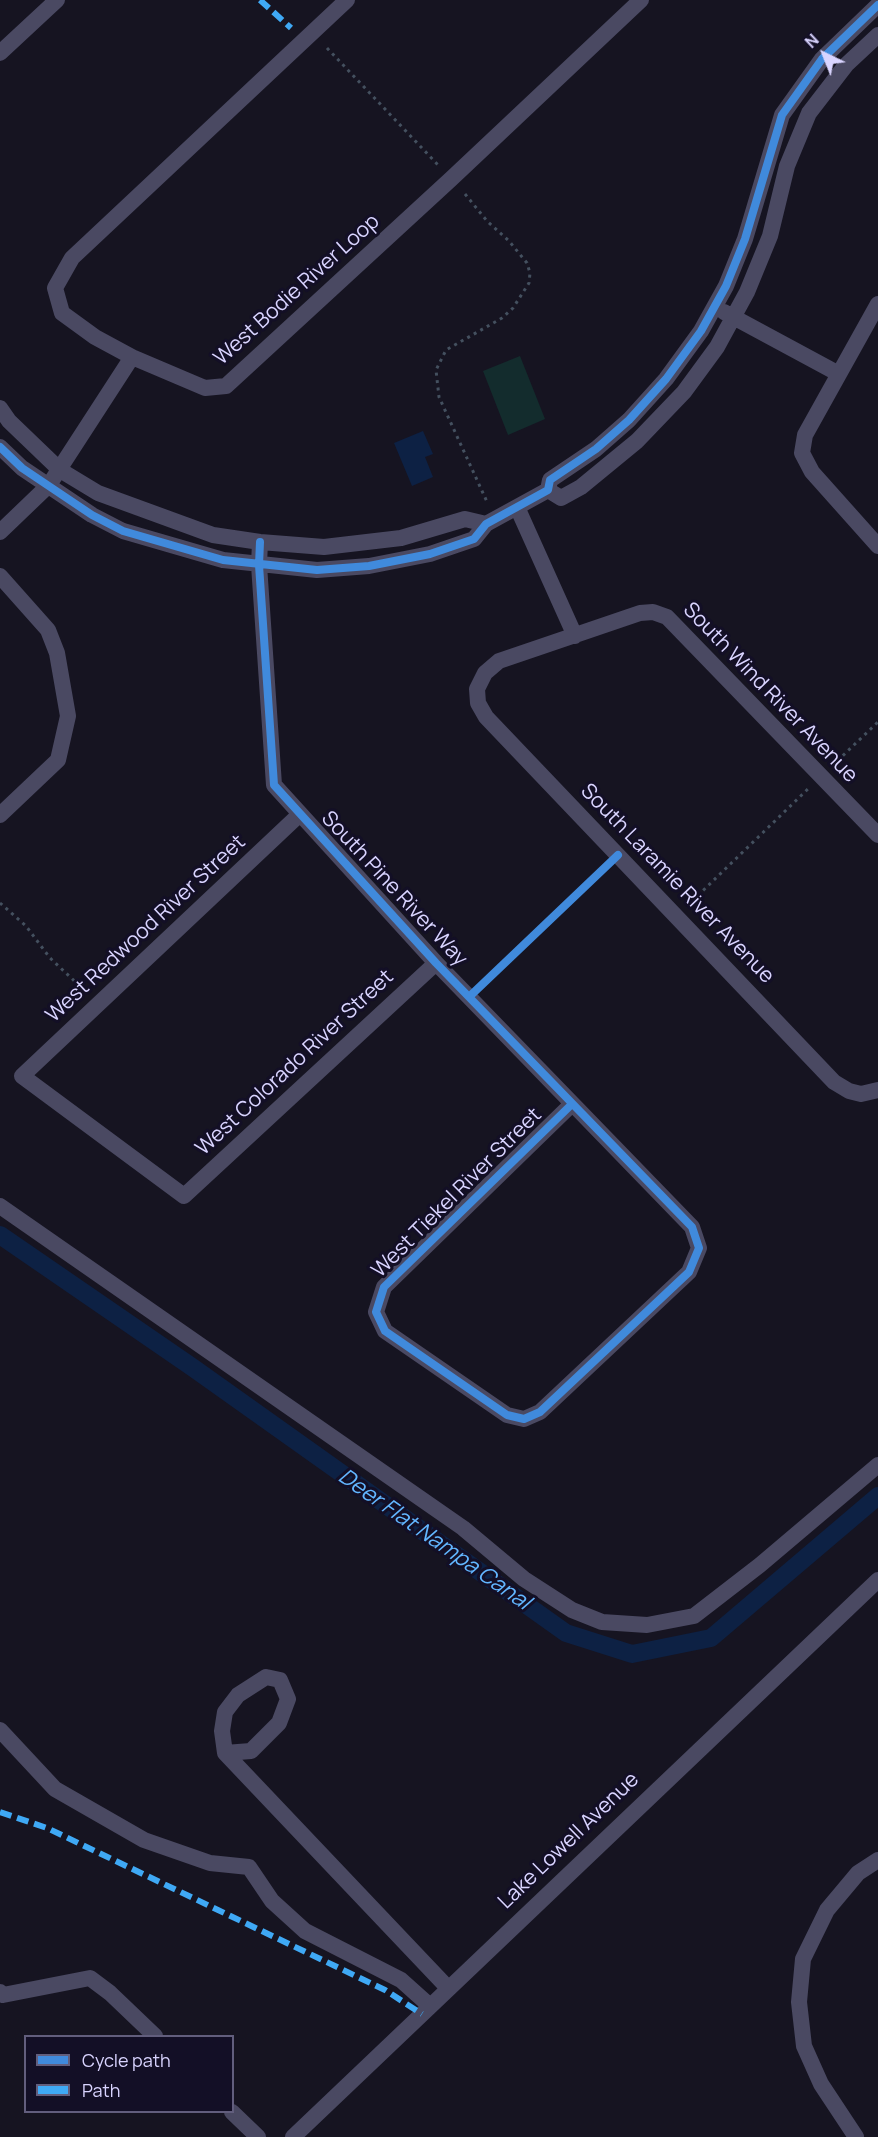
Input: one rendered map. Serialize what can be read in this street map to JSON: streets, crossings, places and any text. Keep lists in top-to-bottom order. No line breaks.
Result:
{"streets":{"street":["West Bodie River Loop","South Wind River Avenue","South Laramie River Avenue","South Pine River Way","West Redwood River Street","West Colorado River Street","West Tiekel River Street","Lake Lowell Avenue"]},"crossings":[["South Wind River Avenue","South Laramie River Avenue"],["South Pine River Way","West Redwood River Street"],["South Pine River Way","West Colorado River Street"],["South Pine River Way","West Tiekel River Street"],["West Redwood River Street","West Colorado River Street"]],"water":["Deer Flat Nampa Canal"],"legend":["Cycle path","Path"],"north":"top left"}
